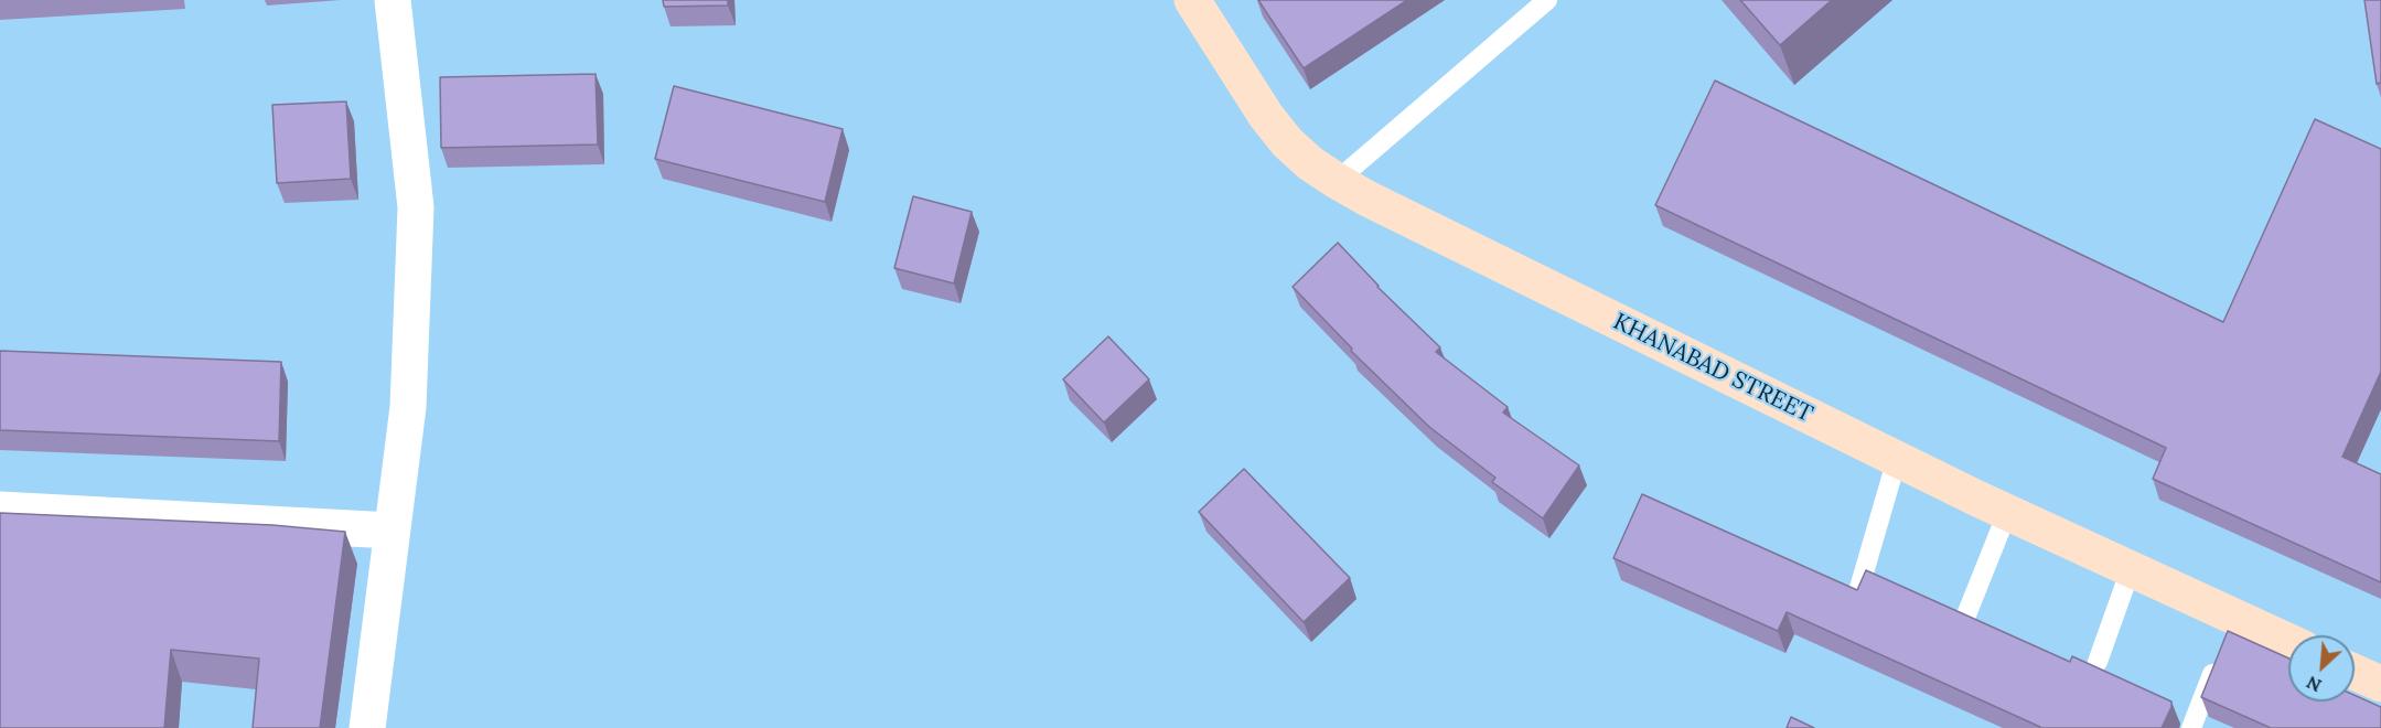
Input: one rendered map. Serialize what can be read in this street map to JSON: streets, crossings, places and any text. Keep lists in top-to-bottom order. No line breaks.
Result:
{"streets":{"main road":["KHANABAD STREET"]},"north":"bottom left"}
